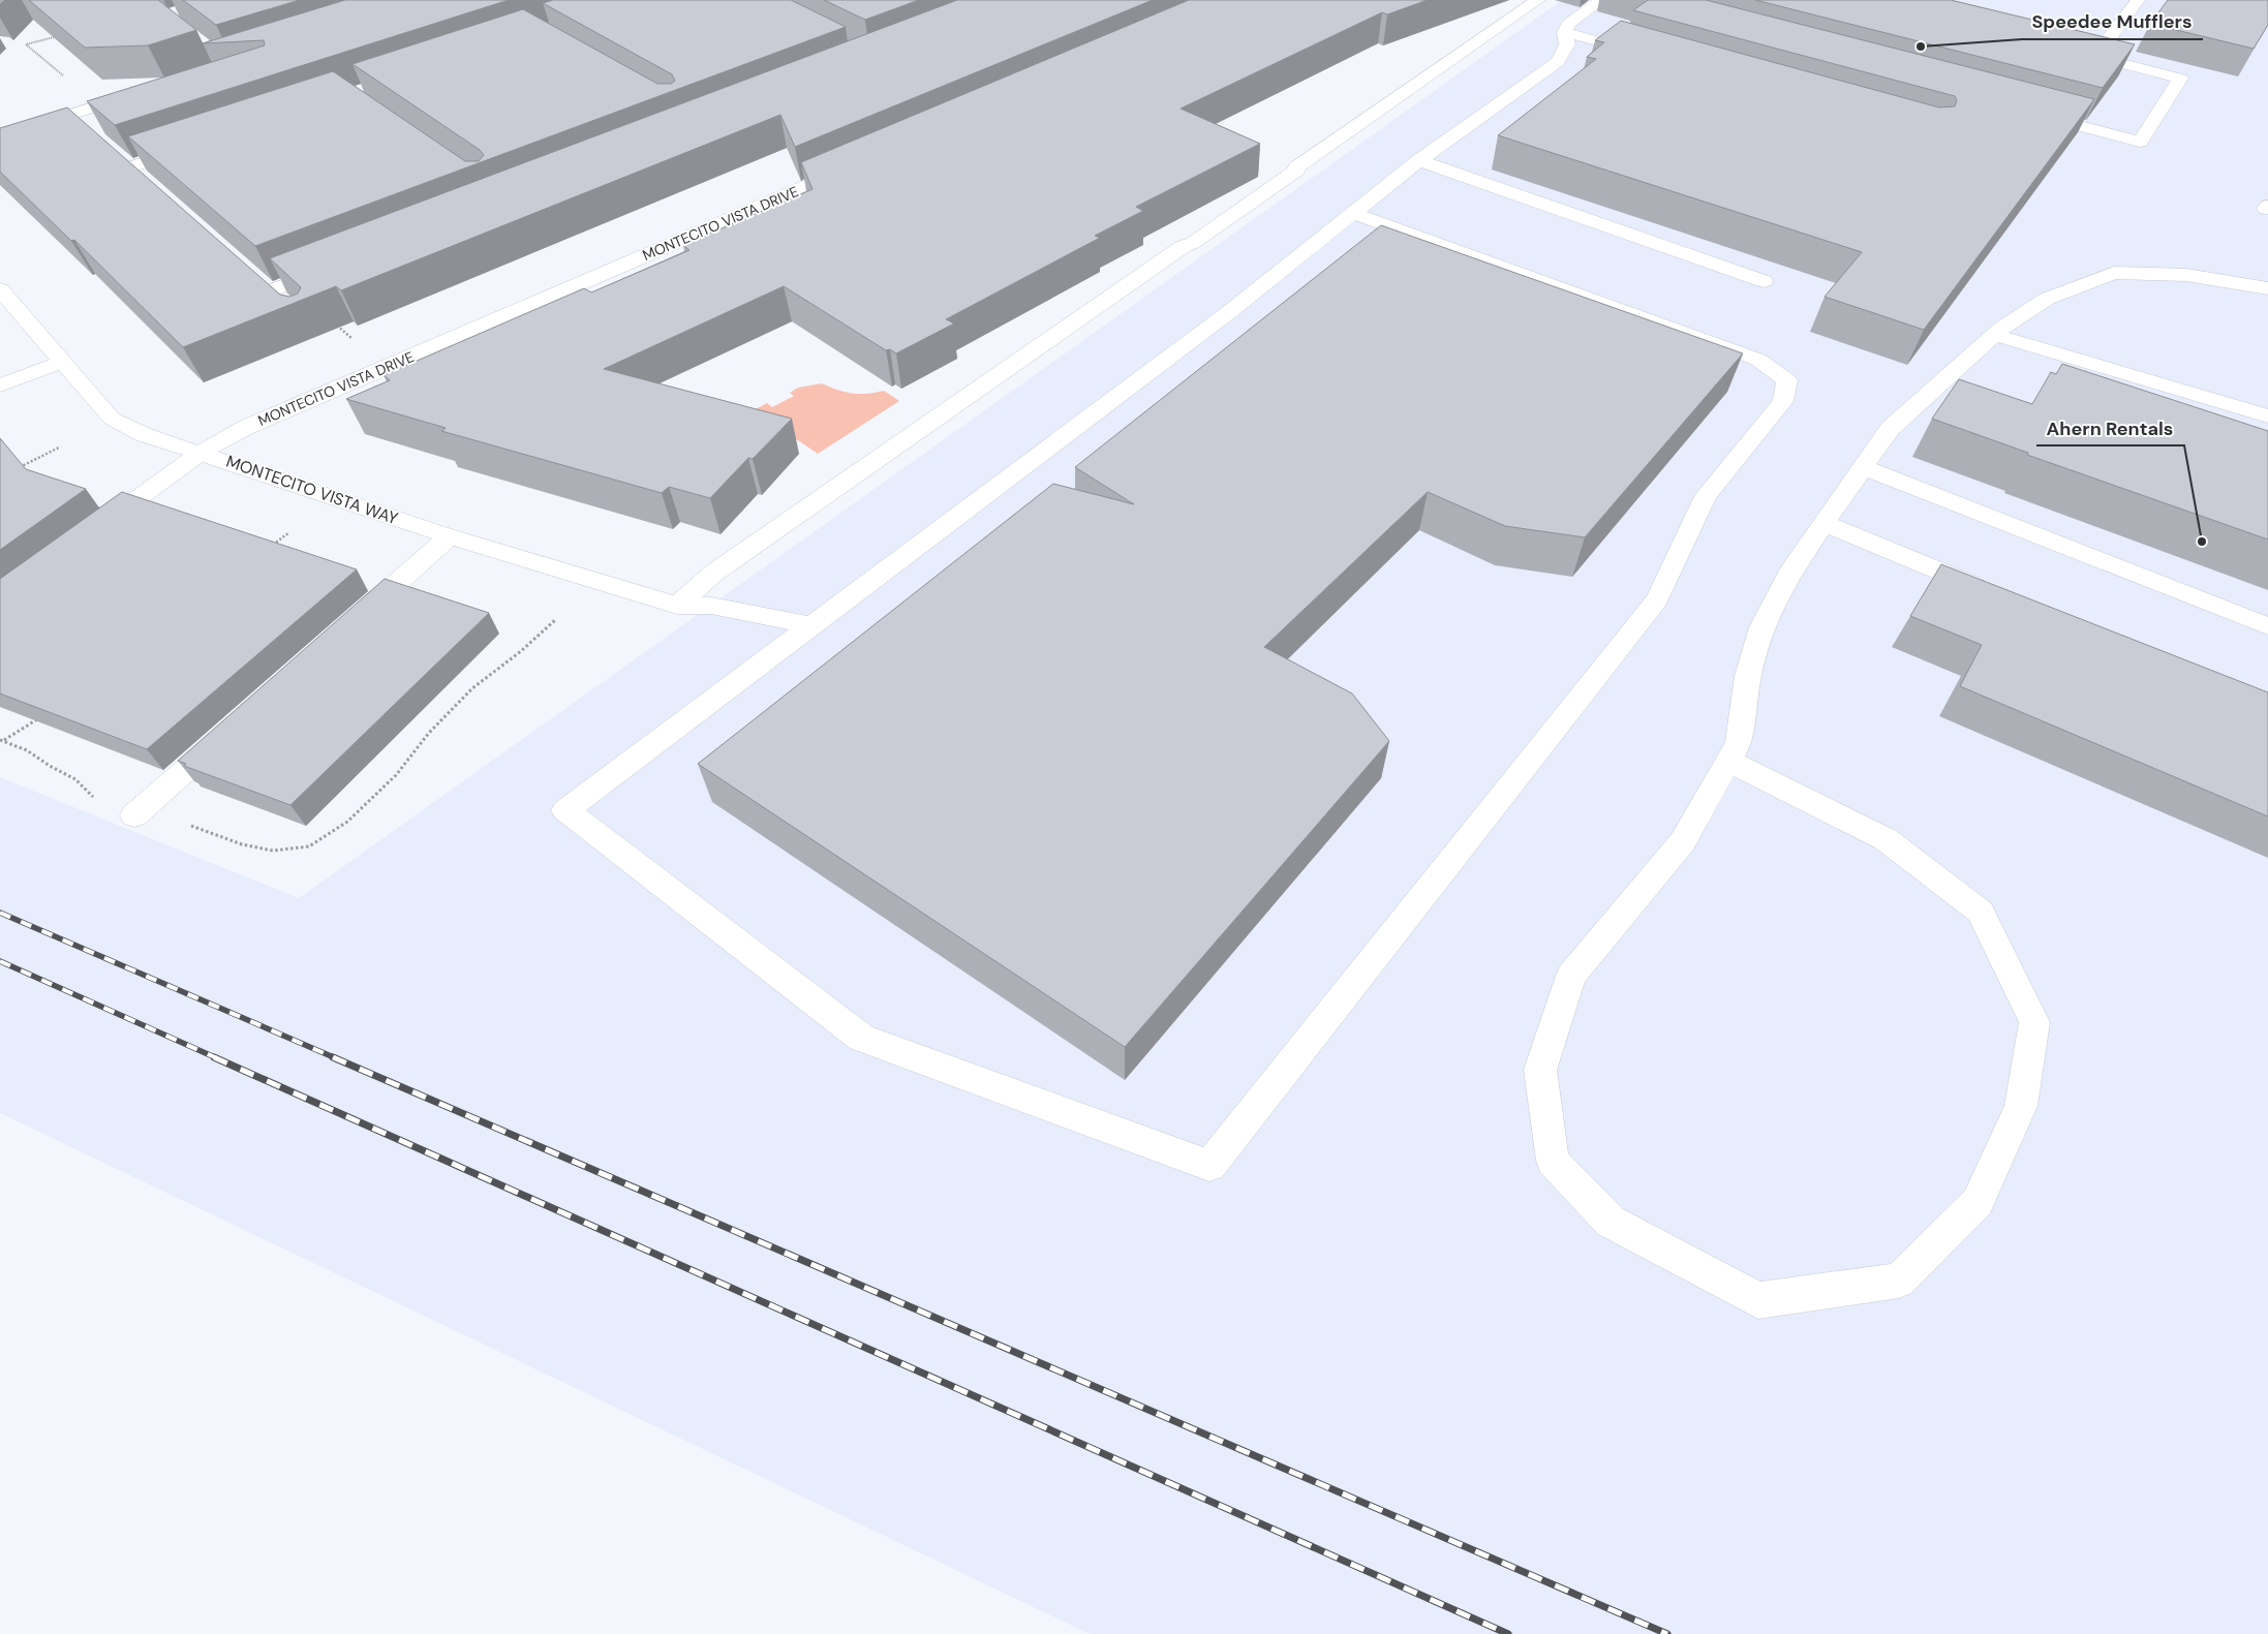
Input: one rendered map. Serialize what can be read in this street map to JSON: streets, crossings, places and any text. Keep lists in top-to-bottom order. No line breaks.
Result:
{"streets":{"street":["MONTECITO VISTA DRIVE","MONTECITO VISTA WAY"]},"crossings":[["MONTECITO VISTA DRIVE","MONTECITO VISTA WAY"]],"places":["Speedee Mufflers","Ahern Rentals"]}
